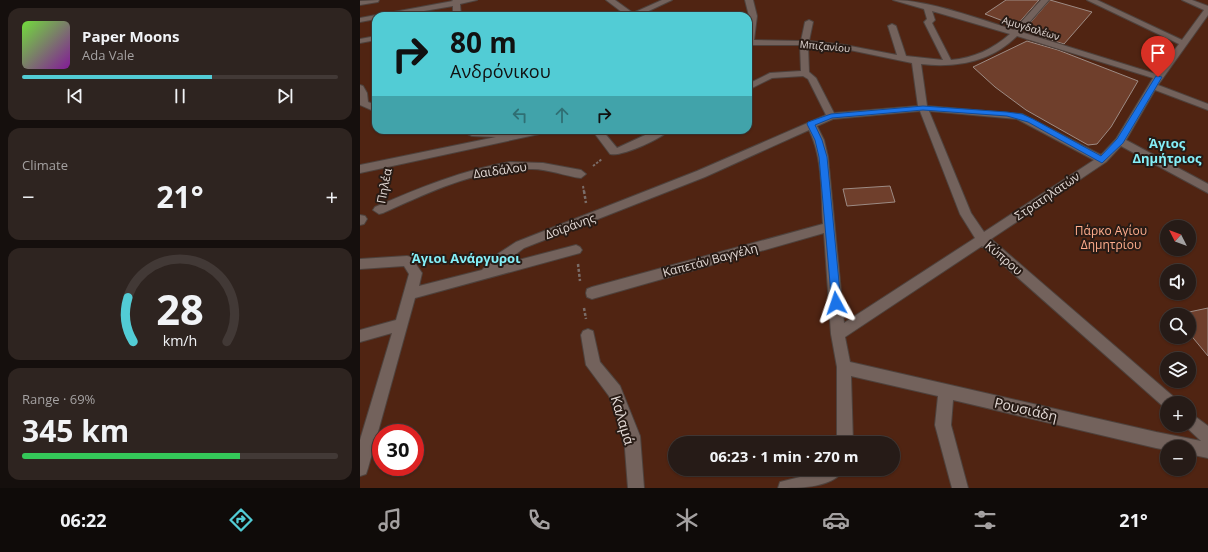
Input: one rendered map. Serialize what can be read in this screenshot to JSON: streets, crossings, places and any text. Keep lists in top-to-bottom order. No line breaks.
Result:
{"streets":{"street":["Αμυγδαλέων","Μπιζανίου","Δαιδάλου","Στρατηλατών","Δοϊράνης","Κύπρου","Καπετάν Βαγγέλη","Ρουσιάδη","Καλαμά"],"path":["Πηλέα"]},"crossings":[["Αμυγδαλέων","Μπιζανίου"],["Αμυγδαλέων","Στρατηλατών"],["Μπιζανίου","Κύπρου"],["Δαιδάλου","Πηλέα"],["Στρατηλατών","Δοϊράνης"],["Στρατηλατών","Κύπρου"],["Δοϊράνης","Κύπρου"]],"districts":["Άγιος Δημήτριος","Άγιοι Ανάργυροι"],"parks":["Πάρκο Αγίου Δημητρίου"],"north":"top left","page":{"turn":["80 m","Ανδρόνικου"],"song":["Paper Moons","Ada Vale"],"tile":["Climate",["Range · 69%","345 km"]],"heat":["−","21°","+"],"map_buttons":["+","−"],"limit":"30","trip":"06:23 · 1 min · 270 m","tabs":["06:22","21°"],"gauge":["28","km/h"]}}
